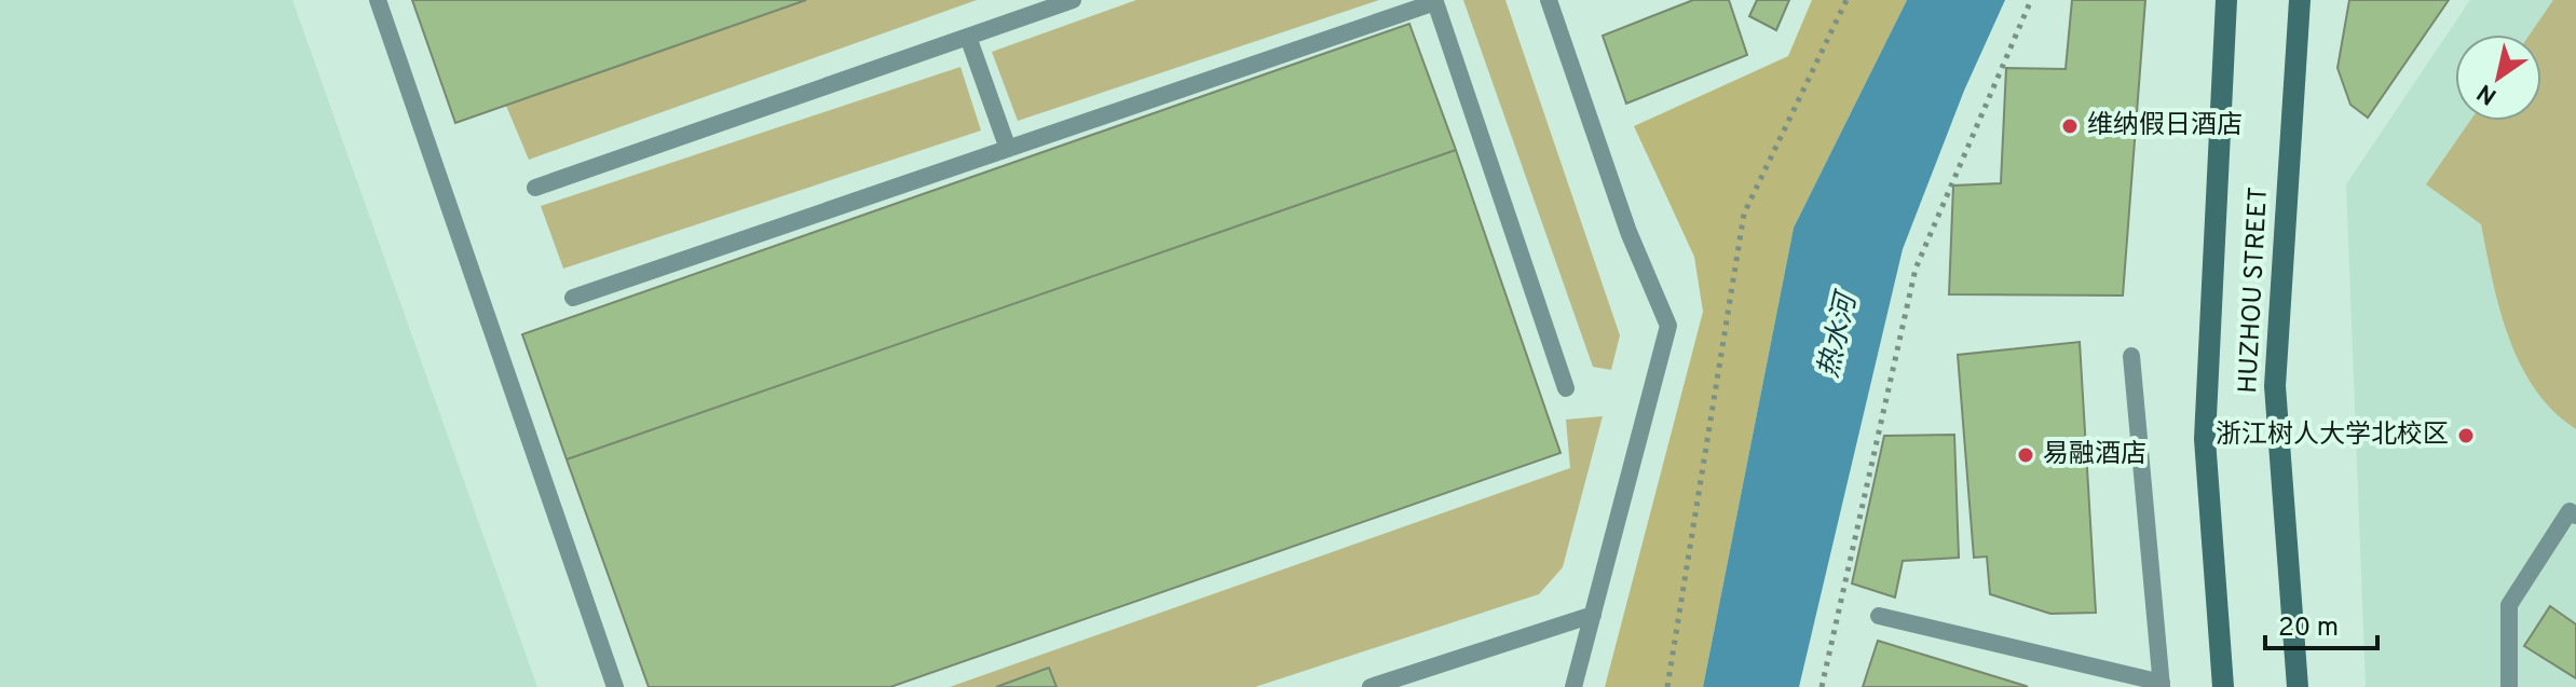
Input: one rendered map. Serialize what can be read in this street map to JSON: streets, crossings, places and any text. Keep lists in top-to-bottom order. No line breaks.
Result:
{"streets":{"main road":["HUZHOU STREET"]},"water":["热水河"],"places":["维纳假日酒店","浙江树人大学北校区","易融酒店"],"scale_bar":"20 m","north":"bottom left"}
